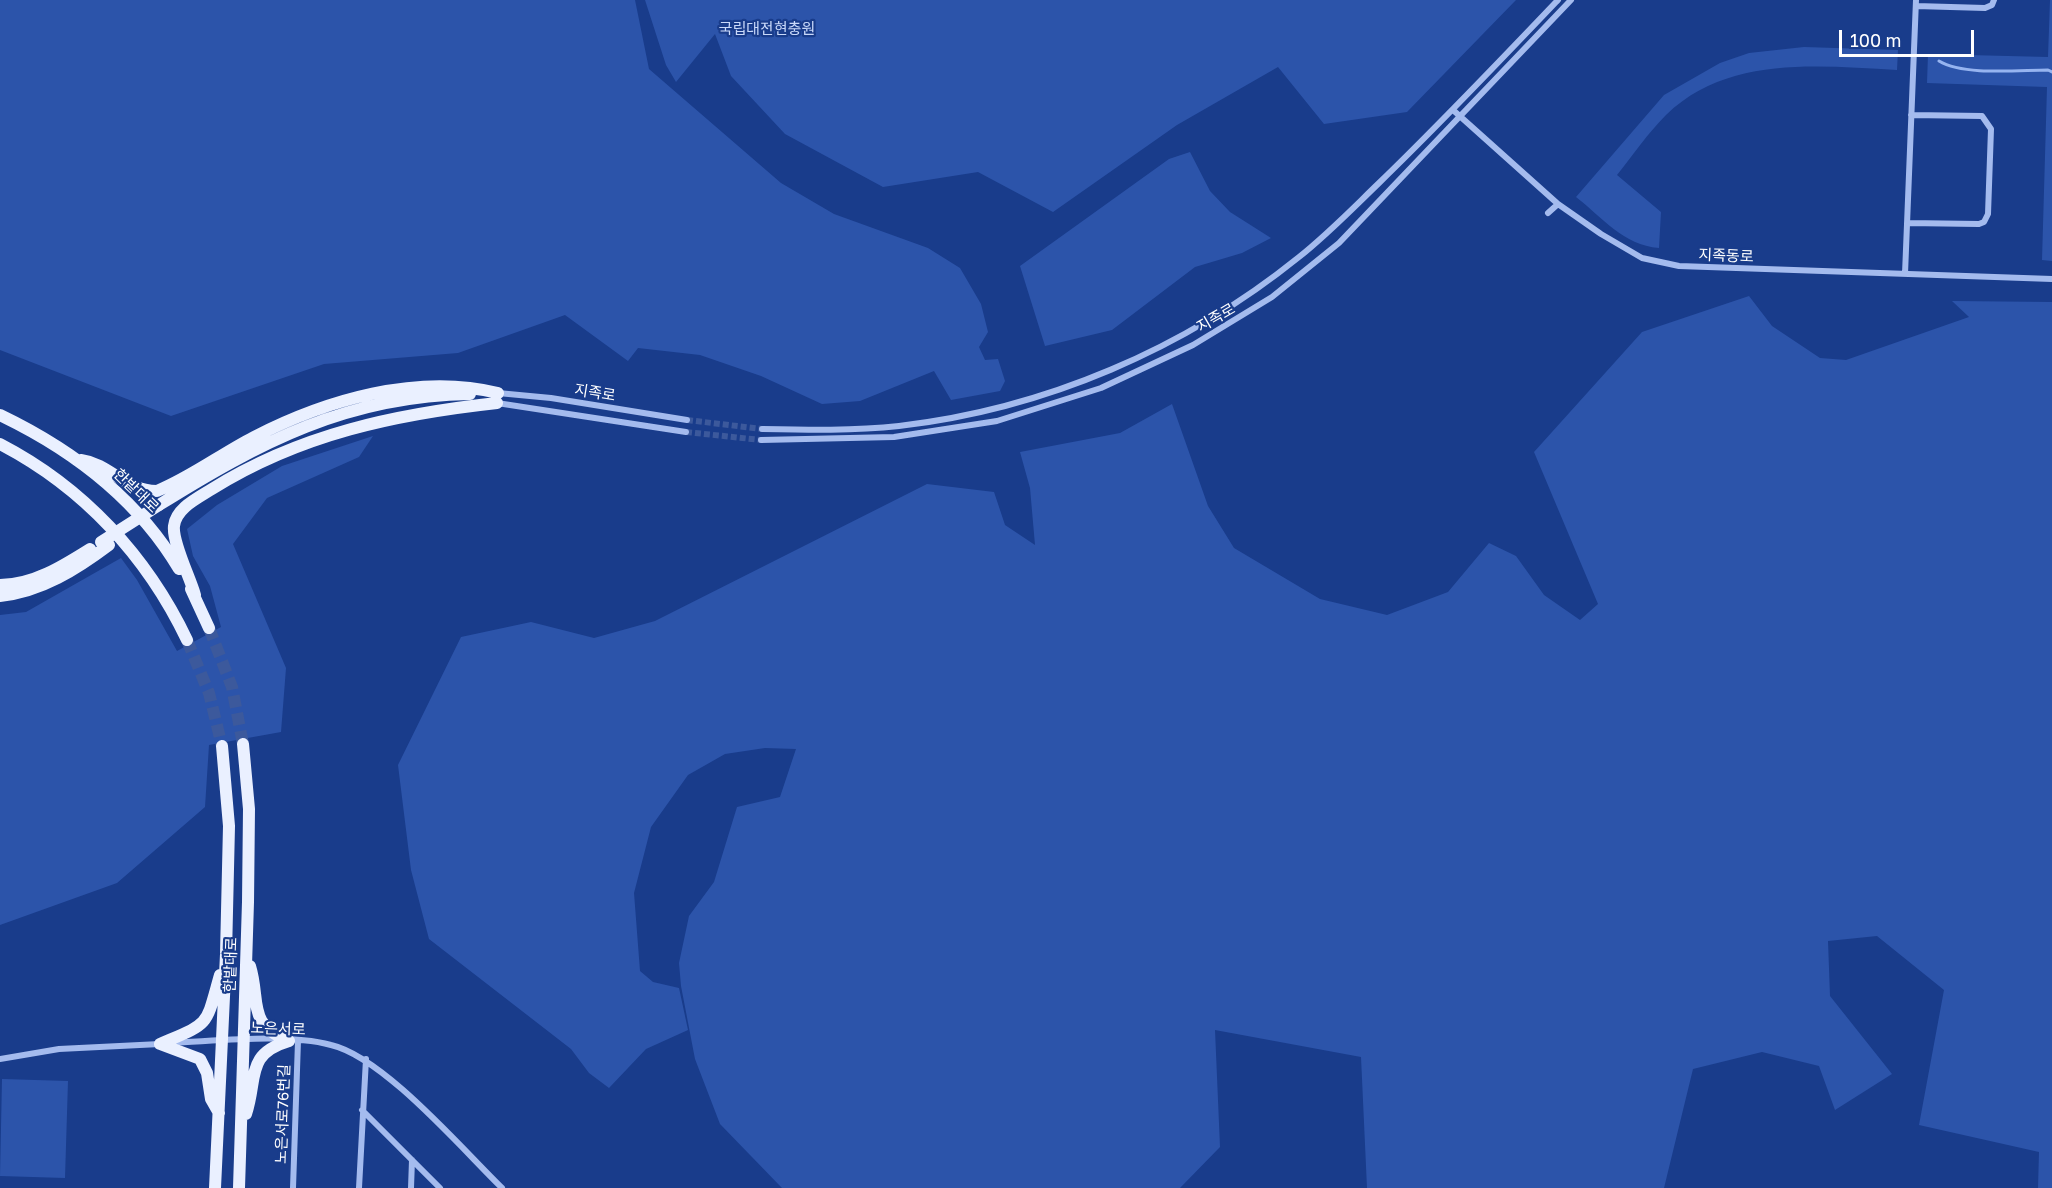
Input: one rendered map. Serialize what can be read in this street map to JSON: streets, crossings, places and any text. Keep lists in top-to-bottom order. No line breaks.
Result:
{"streets":{"main road":["한밭대로"],"street":["지족동로","지족로","노은서로","노은서로76번길"]},"crossings":[["지족동로","지족로"],["한밭대로","노은서로"],["노은서로","노은서로76번길"]],"parks":["국립대전현충원"],"scale_bar":"100 m"}
